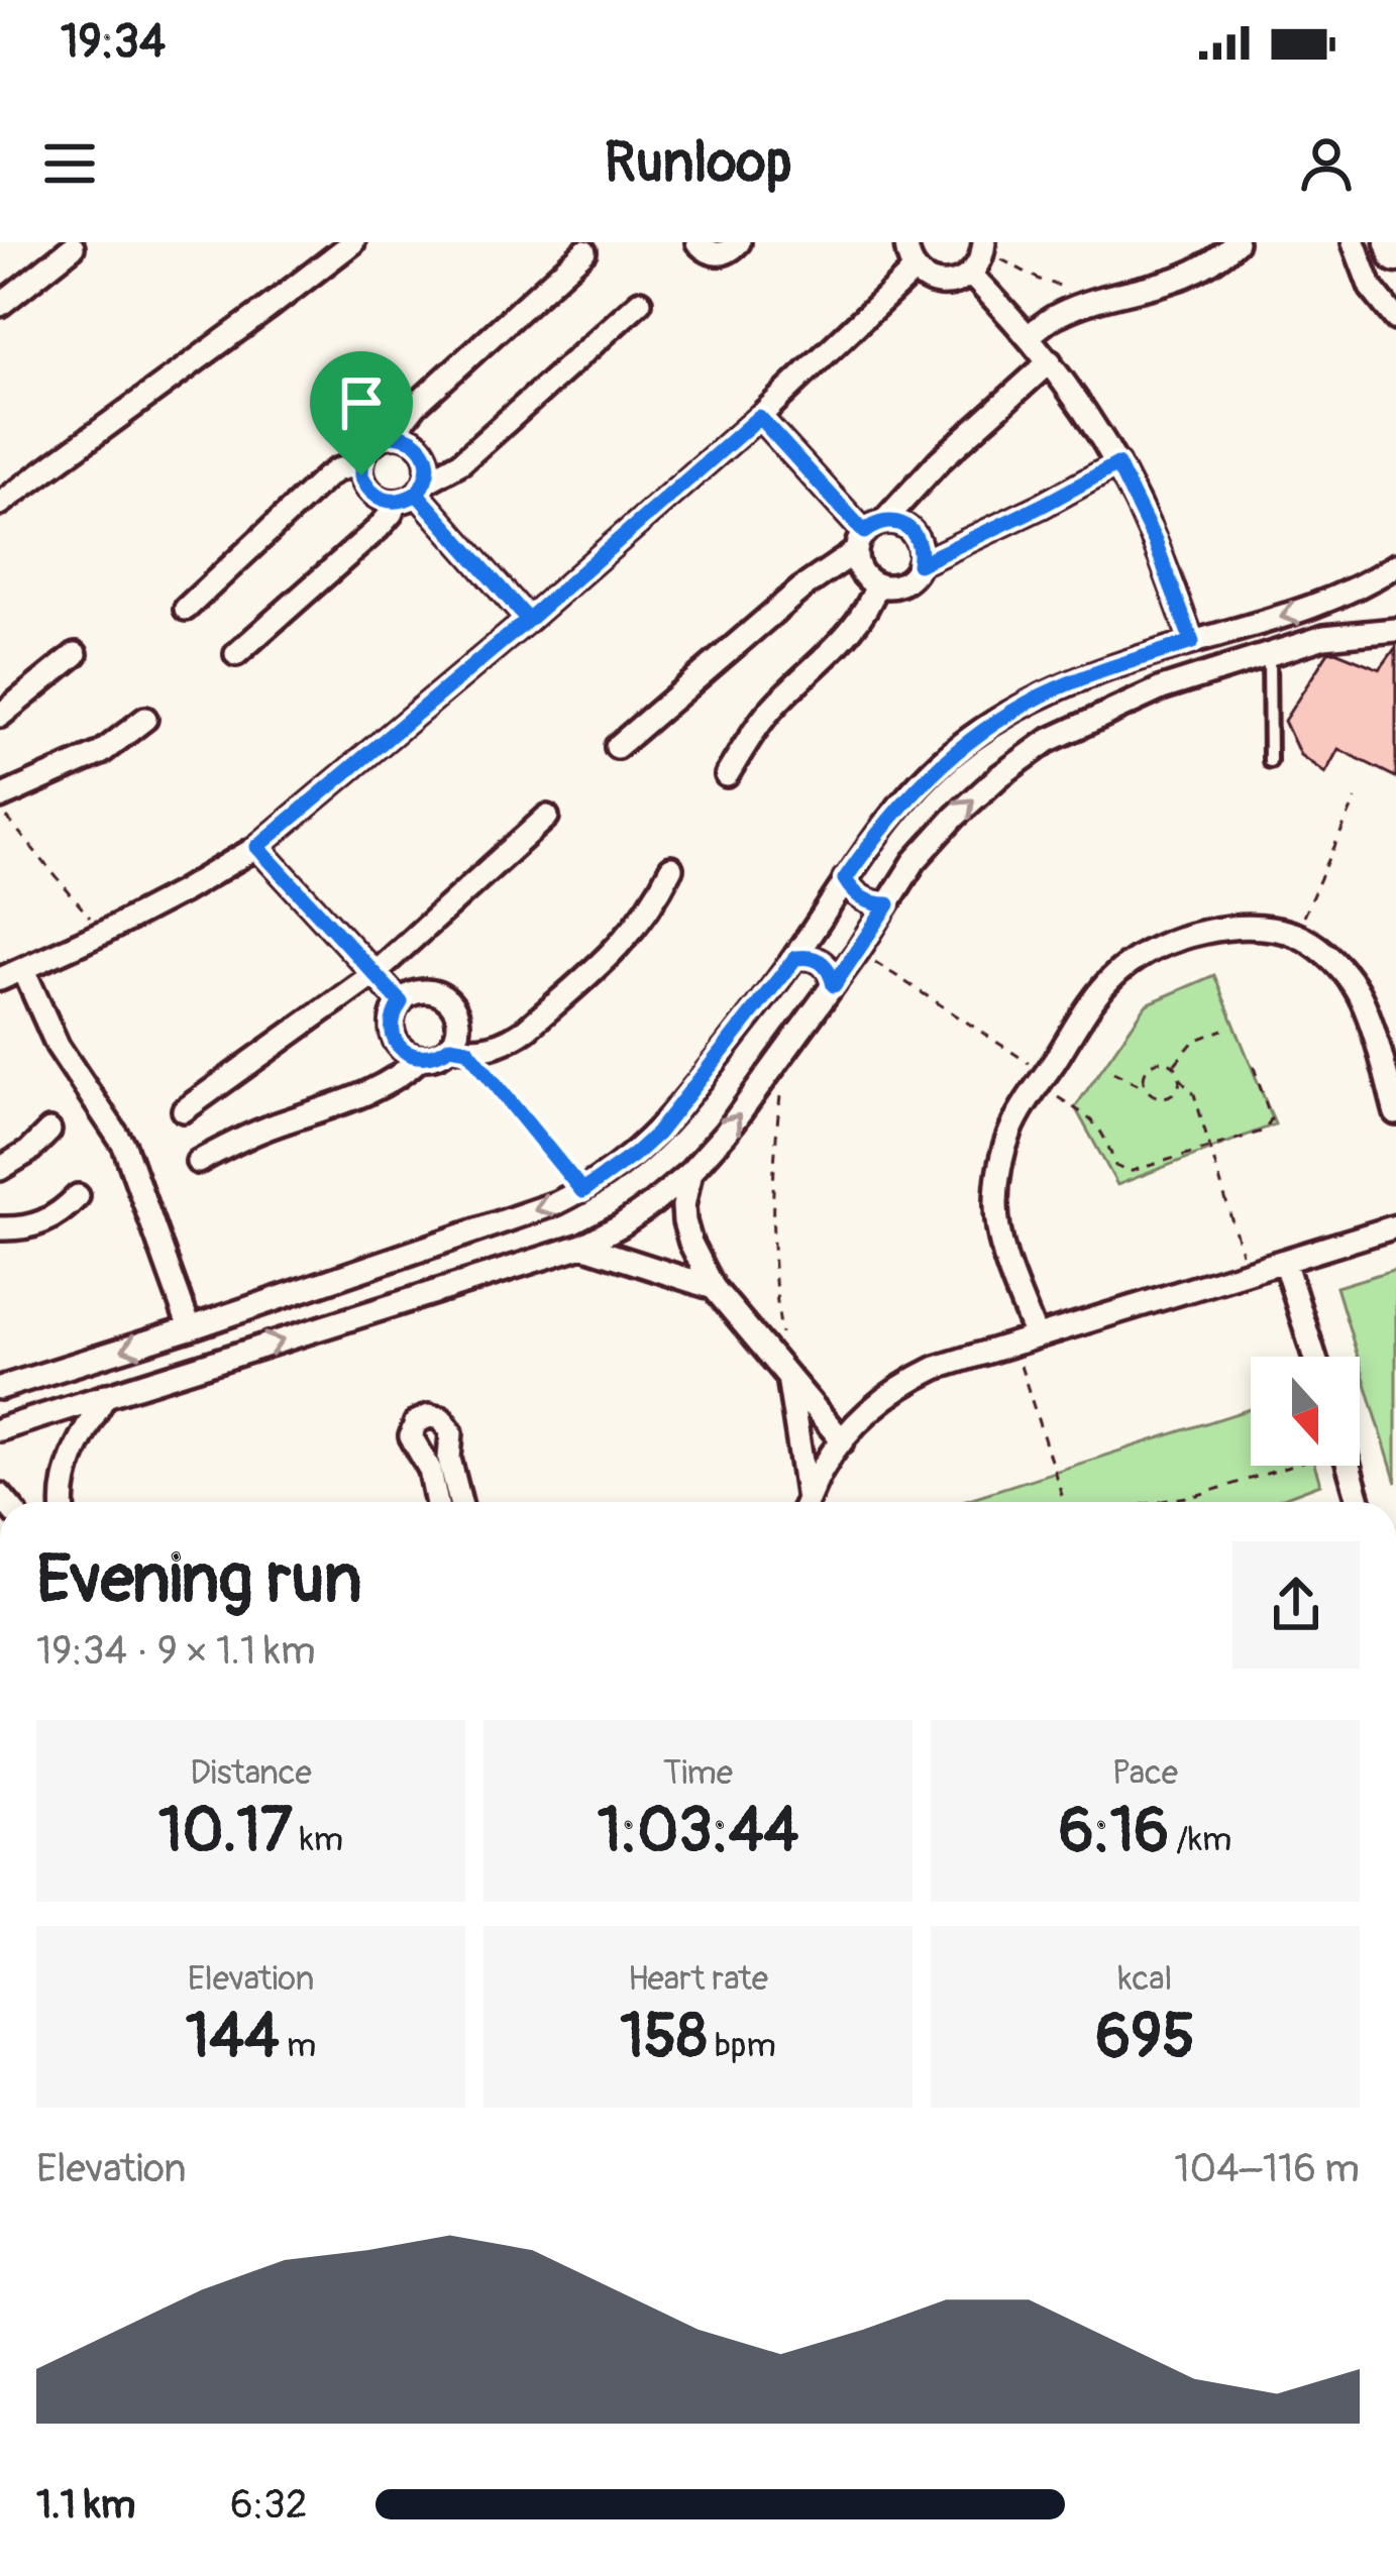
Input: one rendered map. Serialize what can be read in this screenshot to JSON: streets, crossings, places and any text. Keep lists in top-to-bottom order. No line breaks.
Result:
{"north":"bottom","page":{"status":"19:34","header":"Runloop","heading":["Evening run","19:34 · 9 × 1.1 km"],"stats":[["Distance","10.17 km"],["Time","1:03:44"],["Pace","6:16 /km"],["Elevation","144 m"],["Heart rate","158 bpm"],["kcal","695"]],"chart":["Elevation","104–116 m"],"list":[{"name":"1.1 km","note":"6:32"}]}}
